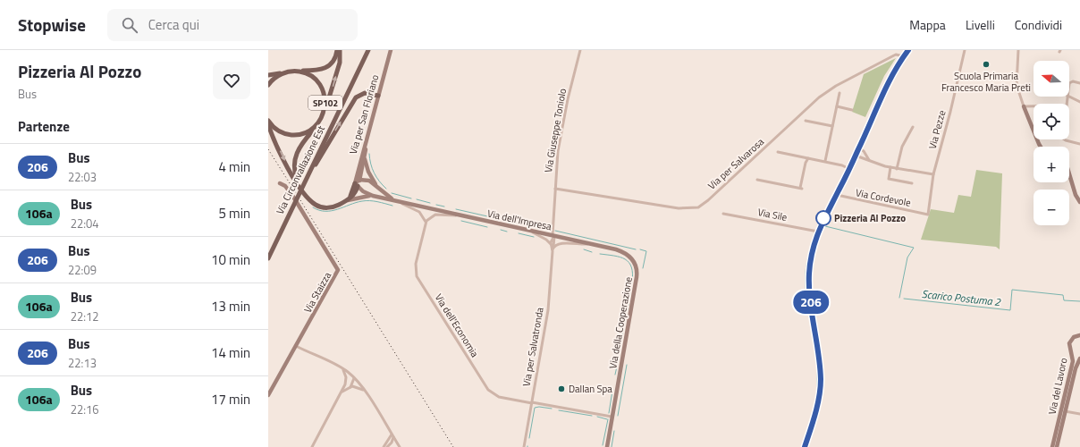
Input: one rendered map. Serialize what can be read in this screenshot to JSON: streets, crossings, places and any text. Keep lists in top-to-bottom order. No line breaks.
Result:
{"streets":{"main road":["SP102","Via Circonvallazione Est"],"street":["Via per San Floriano","Via Pezze","Via Giuseppe Toniolo","Via per Salvarosa","Via Cordevole","Via Sile","Via dell'Impresa","Via Staizza","Via della Cooperazione","Via dell'Economia","Via per Salvatronda","Via del Lavoro"]},"crossings":[["Via per San Floriano","Via dell'Impresa"],["Via Pezze","Via Cordevole"],["Via Giuseppe Toniolo","Via per Salvarosa"],["Via Giuseppe Toniolo","Via dell'Impresa"],["Via Giuseppe Toniolo","Via per Salvatronda"],["Via dell'Impresa","Via della Cooperazione"],["Via dell'Impresa","Via per Salvatronda"],["Via della Cooperazione","Via dell'Economia"],["Via dell'Economia","Via per Salvatronda"]],"water":["Scarico Postuma 2"],"places":["Scuola Primaria Francesco Maria Preti","Pizzeria Al Pozzo","Dallan Spa"],"lines":["bus line 206"],"north":"left","page":{"header":"Stopwise","search":"Cerca qui","nav":["Mappa","Livelli","Condividi"],"heading":[["Pizzeria Al Pozzo","Bus"],"Partenze"],"on_map":"206","map_buttons":["+","−"],"list":[{"mark":"206","name":"Bus","note":"22:03","value":"4 min"},{"mark":"106a","name":"Bus","note":"22:04","value":"5 min"},{"mark":"206","name":"Bus","note":"22:09","value":"10 min"},{"mark":"106a","name":"Bus","note":"22:12","value":"13 min"},{"mark":"206","name":"Bus","note":"22:13","value":"14 min"},{"mark":"106a","name":"Bus","note":"22:16","value":"17 min"}]}}
